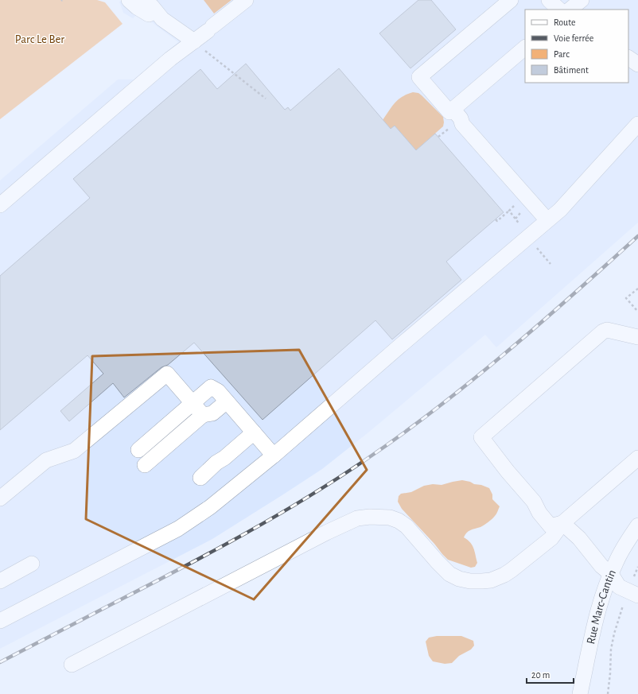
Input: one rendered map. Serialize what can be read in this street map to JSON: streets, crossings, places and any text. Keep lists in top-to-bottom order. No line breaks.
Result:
{"streets":{"street":["Rue Marc-Cantin"]},"parks":["Parc Le Ber"],"legend":["Route","Voie ferrée","Parc","Bâtiment"],"scale_bar":"20 m"}
